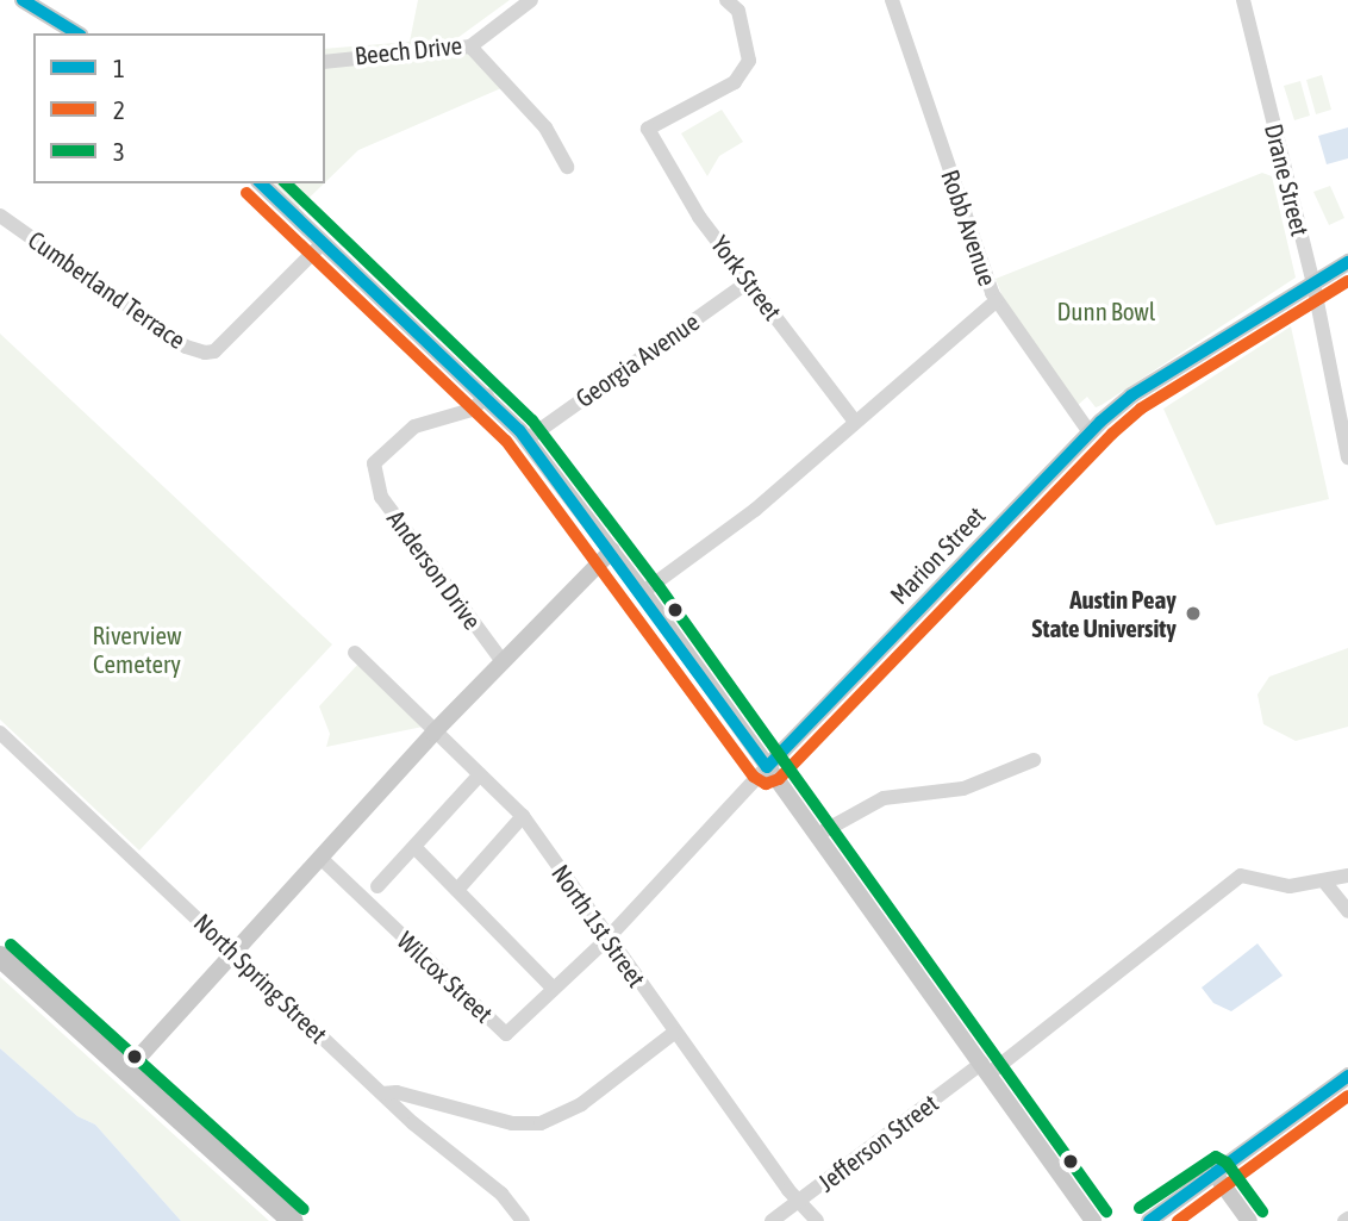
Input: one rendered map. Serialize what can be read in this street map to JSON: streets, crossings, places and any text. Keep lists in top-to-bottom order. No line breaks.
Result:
{"streets":{"main road":["Marion Street"],"street":["Beech Drive","Drane Street","Robb Avenue","York Street","Cumberland Terrace","Georgia Avenue","Anderson Drive","North 1st Street","Wilcox Street","North Spring Street","Jefferson Street"]},"crossings":[["Drane Street","Marion Street"],["Robb Avenue","Marion Street"],["York Street","Georgia Avenue"],["Marion Street","North 1st Street"],["Marion Street","Wilcox Street"],["North 1st Street","Wilcox Street"],["North 1st Street","Jefferson Street"]],"parks":["Dunn Bowl","Riverview Cemetery"],"places":["Austin Peay State University"],"lines":["transit line 1","transit line 3","transit line 2"],"legend":["1","2","3"]}
